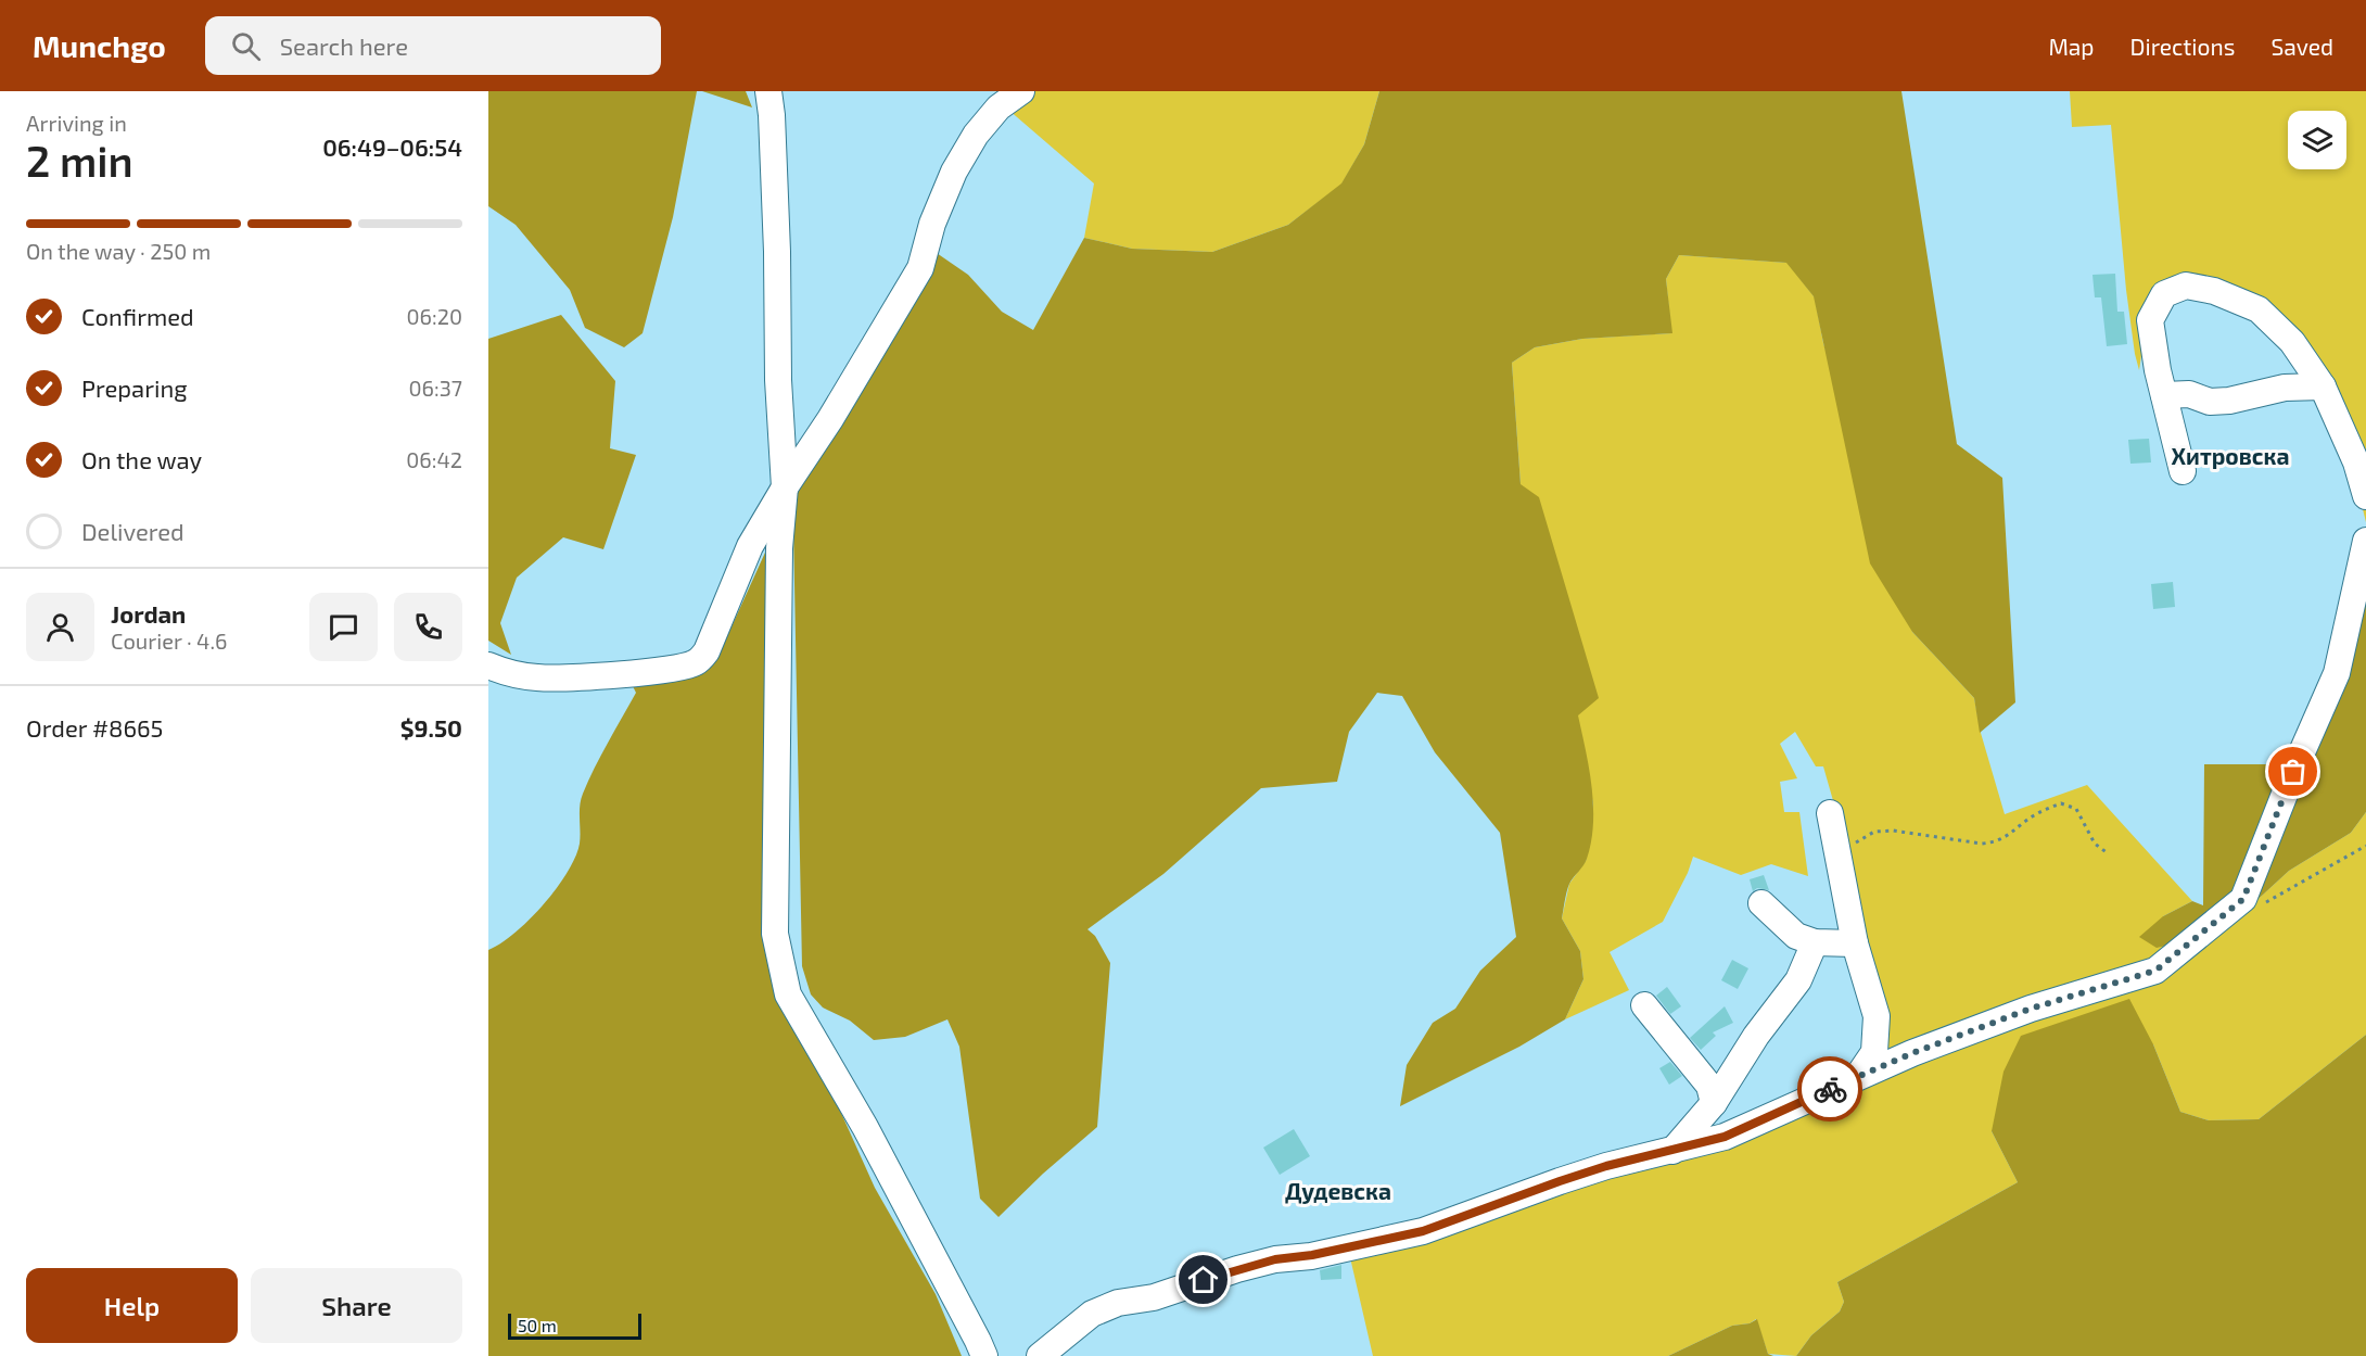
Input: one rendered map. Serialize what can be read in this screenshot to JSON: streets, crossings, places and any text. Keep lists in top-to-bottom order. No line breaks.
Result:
{"districts":["Хитровска","Дудевска"],"scale_bar":"50 m","page":{"header":"Munchgo","search":"Search here","nav":["Map","Directions","Saved"],"heading":["2 min","Arriving in","06:49–06:54"],"panel":["Jordan","Courier · 4.6","Order #8665","$9.50"],"bar":"On the way · 250 m","list":[["Confirmed","06:20"],["Preparing","06:37"],["On the way","06:42"],"Delivered"],"buttons":["Help","Share"],"scale":"50 m"}}
